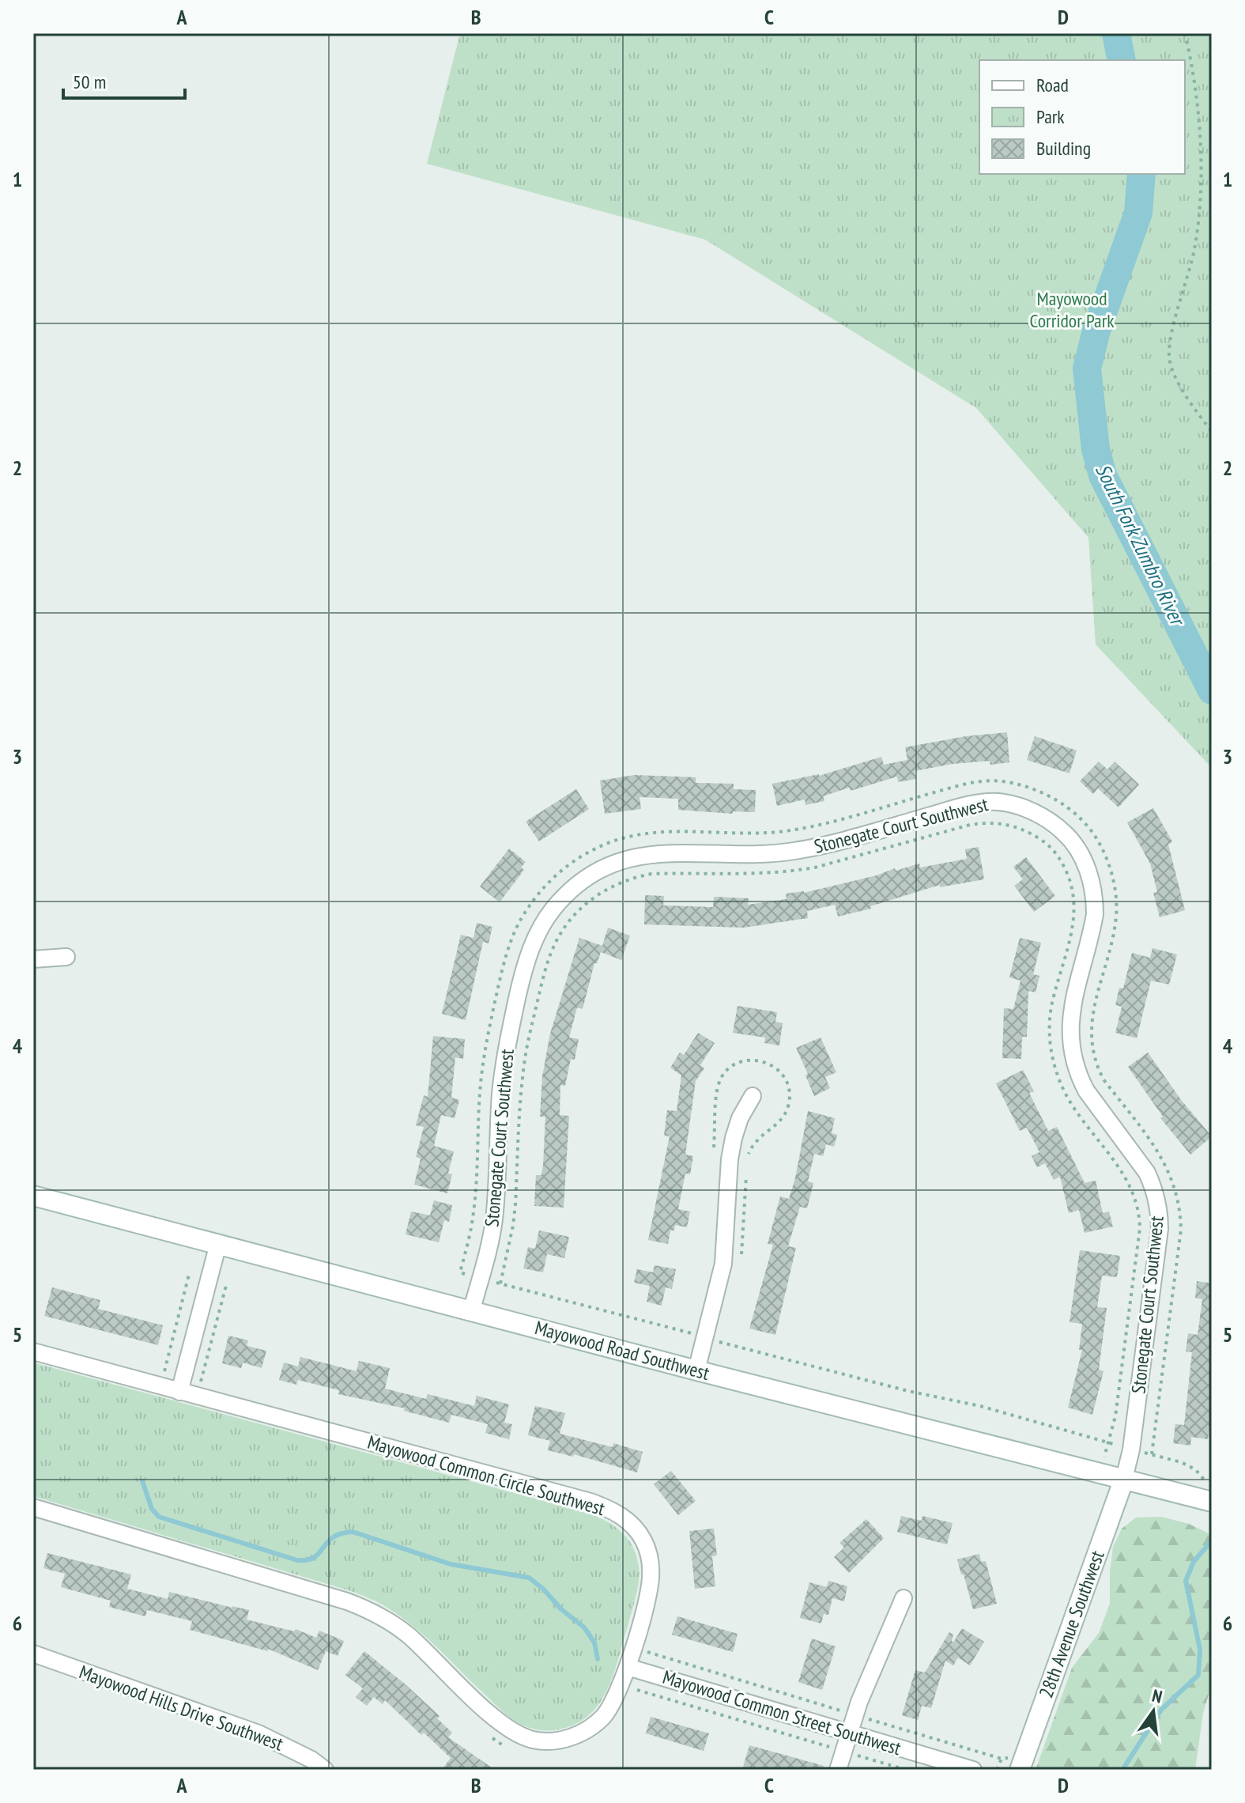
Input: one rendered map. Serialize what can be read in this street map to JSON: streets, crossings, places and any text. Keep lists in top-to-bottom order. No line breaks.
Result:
{"streets":{"street":["Stonegate Court Southwest","Mayowood Road Southwest","Mayowood Common Circle Southwest","28th Avenue Southwest","Mayowood Hills Drive Southwest","Mayowood Common Street Southwest"]},"crossings":[["Stonegate Court Southwest","Mayowood Road Southwest"],["Stonegate Court Southwest","28th Avenue Southwest"],["Mayowood Road Southwest","28th Avenue Southwest"],["Mayowood Common Circle Southwest","Mayowood Common Street Southwest"]],"water":["South Fork Zumbro River"],"parks":["Mayowood Corridor Park"],"legend":["Road","Park","Building"],"scale_bar":"50 m","north":"top","grid":{"columns":["A","B","C","D"],"rows":["1","2","3","4","5","6"]}}
